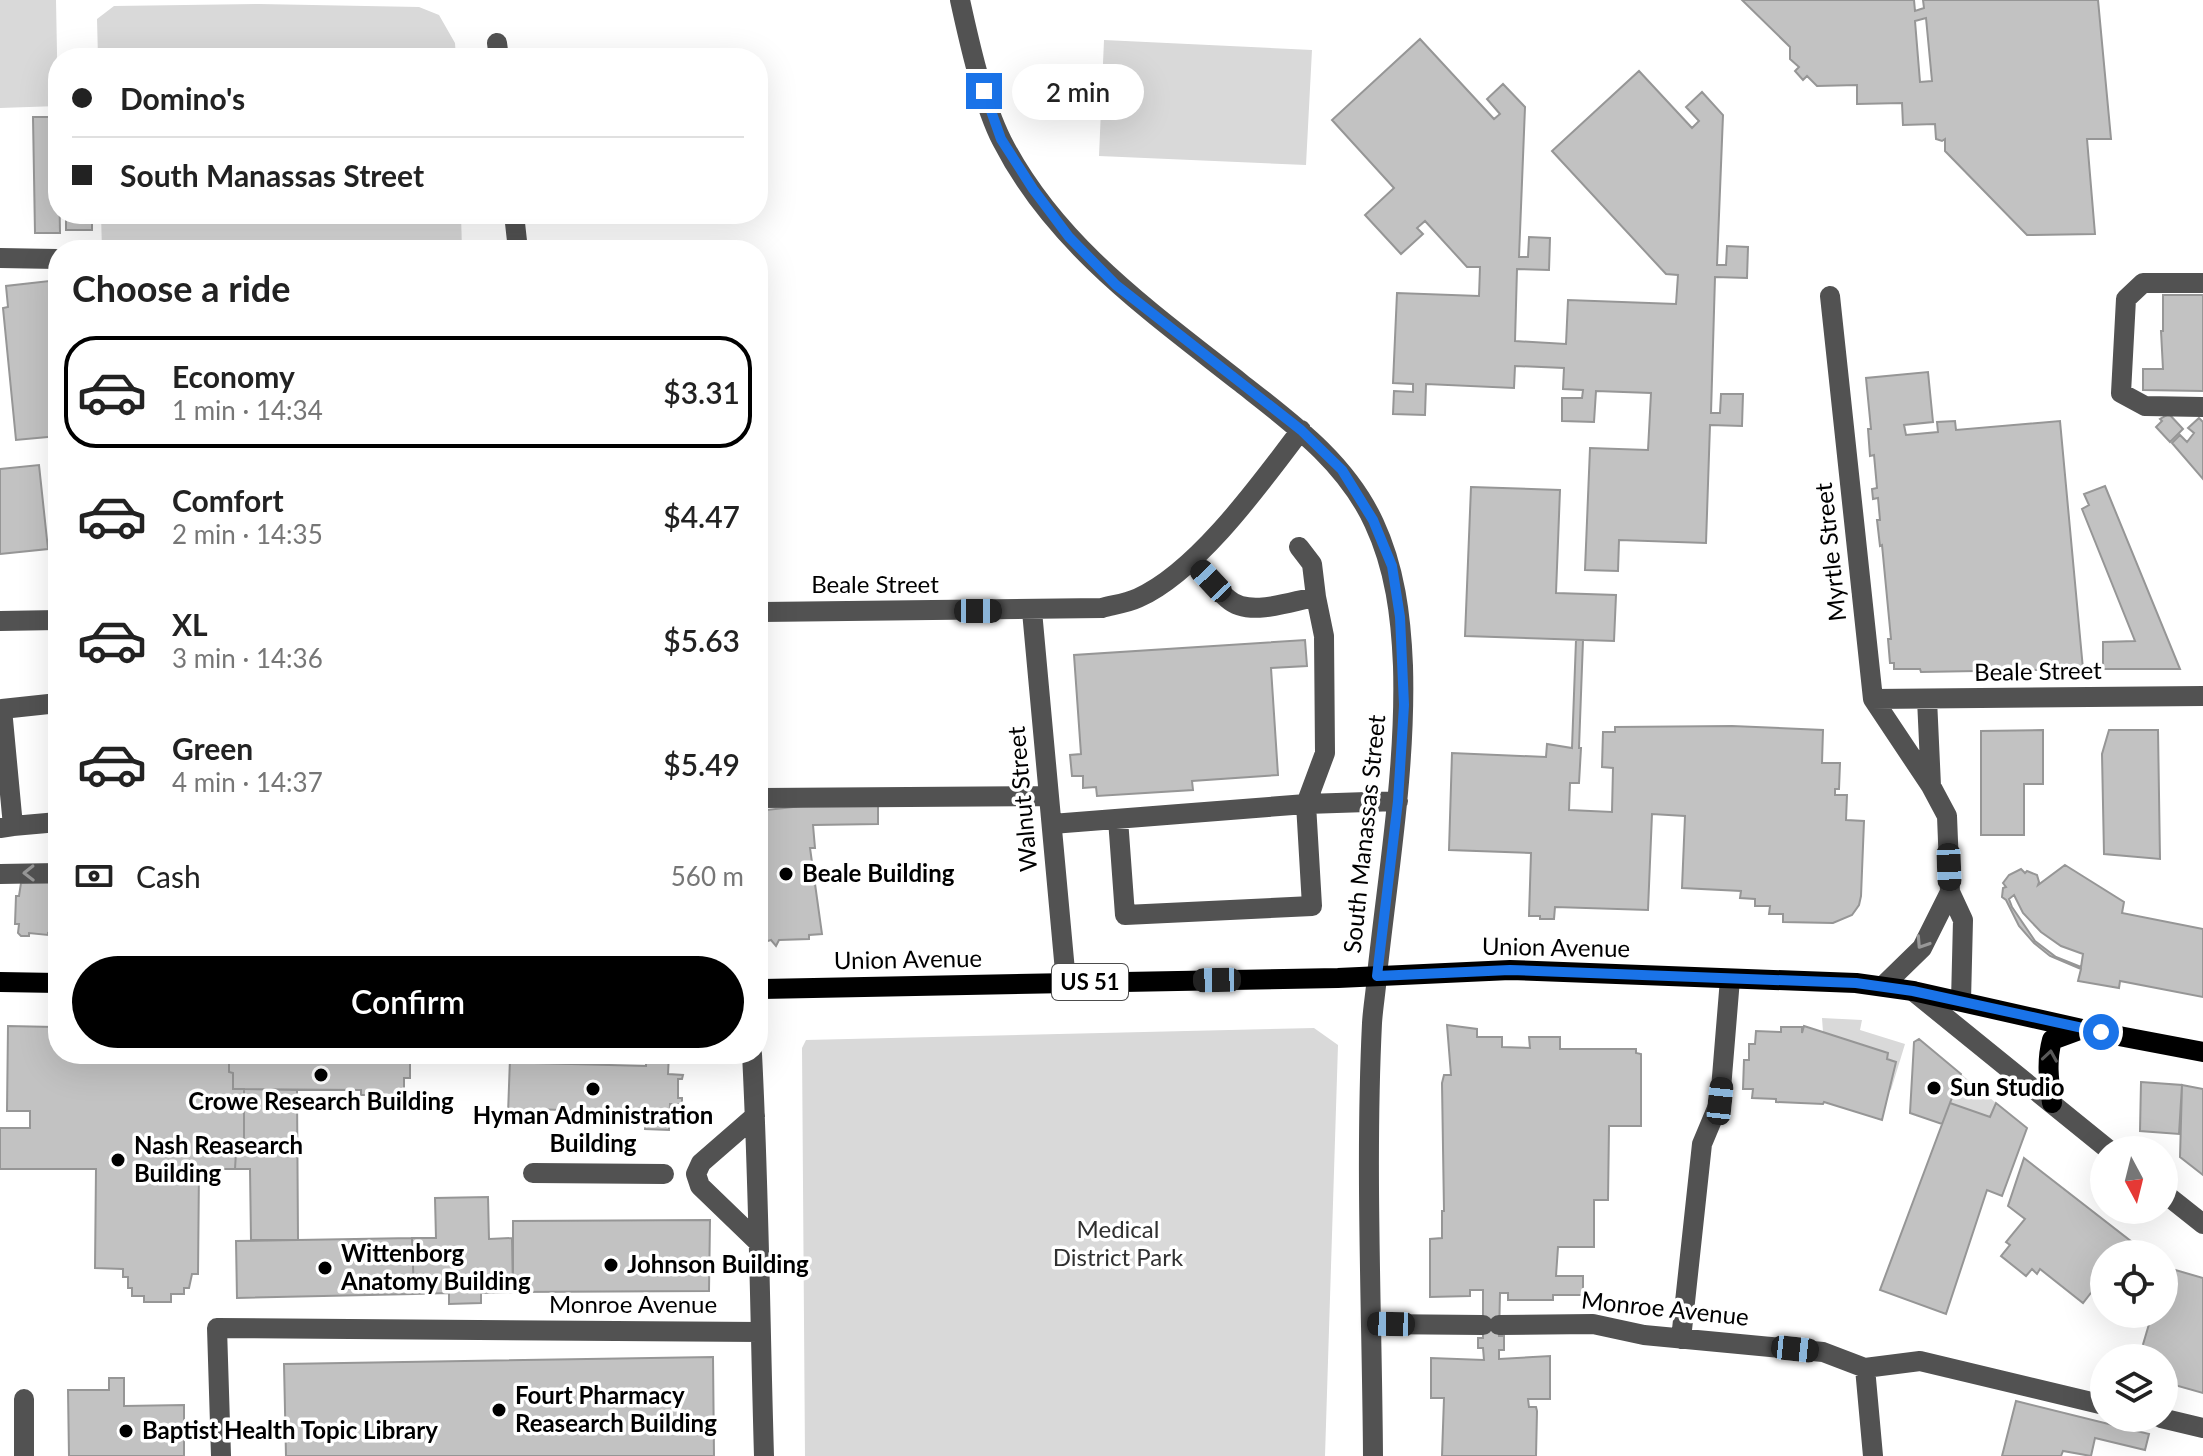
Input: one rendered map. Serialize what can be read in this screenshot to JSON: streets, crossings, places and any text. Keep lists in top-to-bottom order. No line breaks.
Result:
{"streets":{"main road":["Union Avenue","US 51"],"street":["Myrtle Street","Beale Street","Walnut Street","South Manassas Street","Monroe Avenue"]},"crossings":[["Myrtle Street","Beale Street"],["Myrtle Street","Union Avenue"],["Beale Street","Walnut Street"],["Beale Street","South Manassas Street"],["Walnut Street","Union Avenue"],["South Manassas Street","Union Avenue"],["South Manassas Street","Monroe Avenue"]],"parks":["Medical District Park"],"places":["Beale Building","Crowe Research Building","Sun Studio","Hyman Administration Building","Nash Reasearch Building","Johnson Building","Wittenborg Anatomy Building","Fourt Pharmacy Reasearch Building","Baptist Health Topic Library"],"north":"bottom","page":{"banner":["Domino's","South Manassas Street"],"bubble":"2 min","heading":"Choose a ride","list":[{"name":"Economy","note":"1 min · 14:34","value":"$3.31"},{"name":"Comfort","note":"2 min · 14:35","value":"$4.47"},{"name":"XL","note":"3 min · 14:36","value":"$5.63"},{"name":"Green","note":"4 min · 14:37","value":"$5.49"}],"pay":["Cash","560 m"],"buttons":"Confirm"}}
